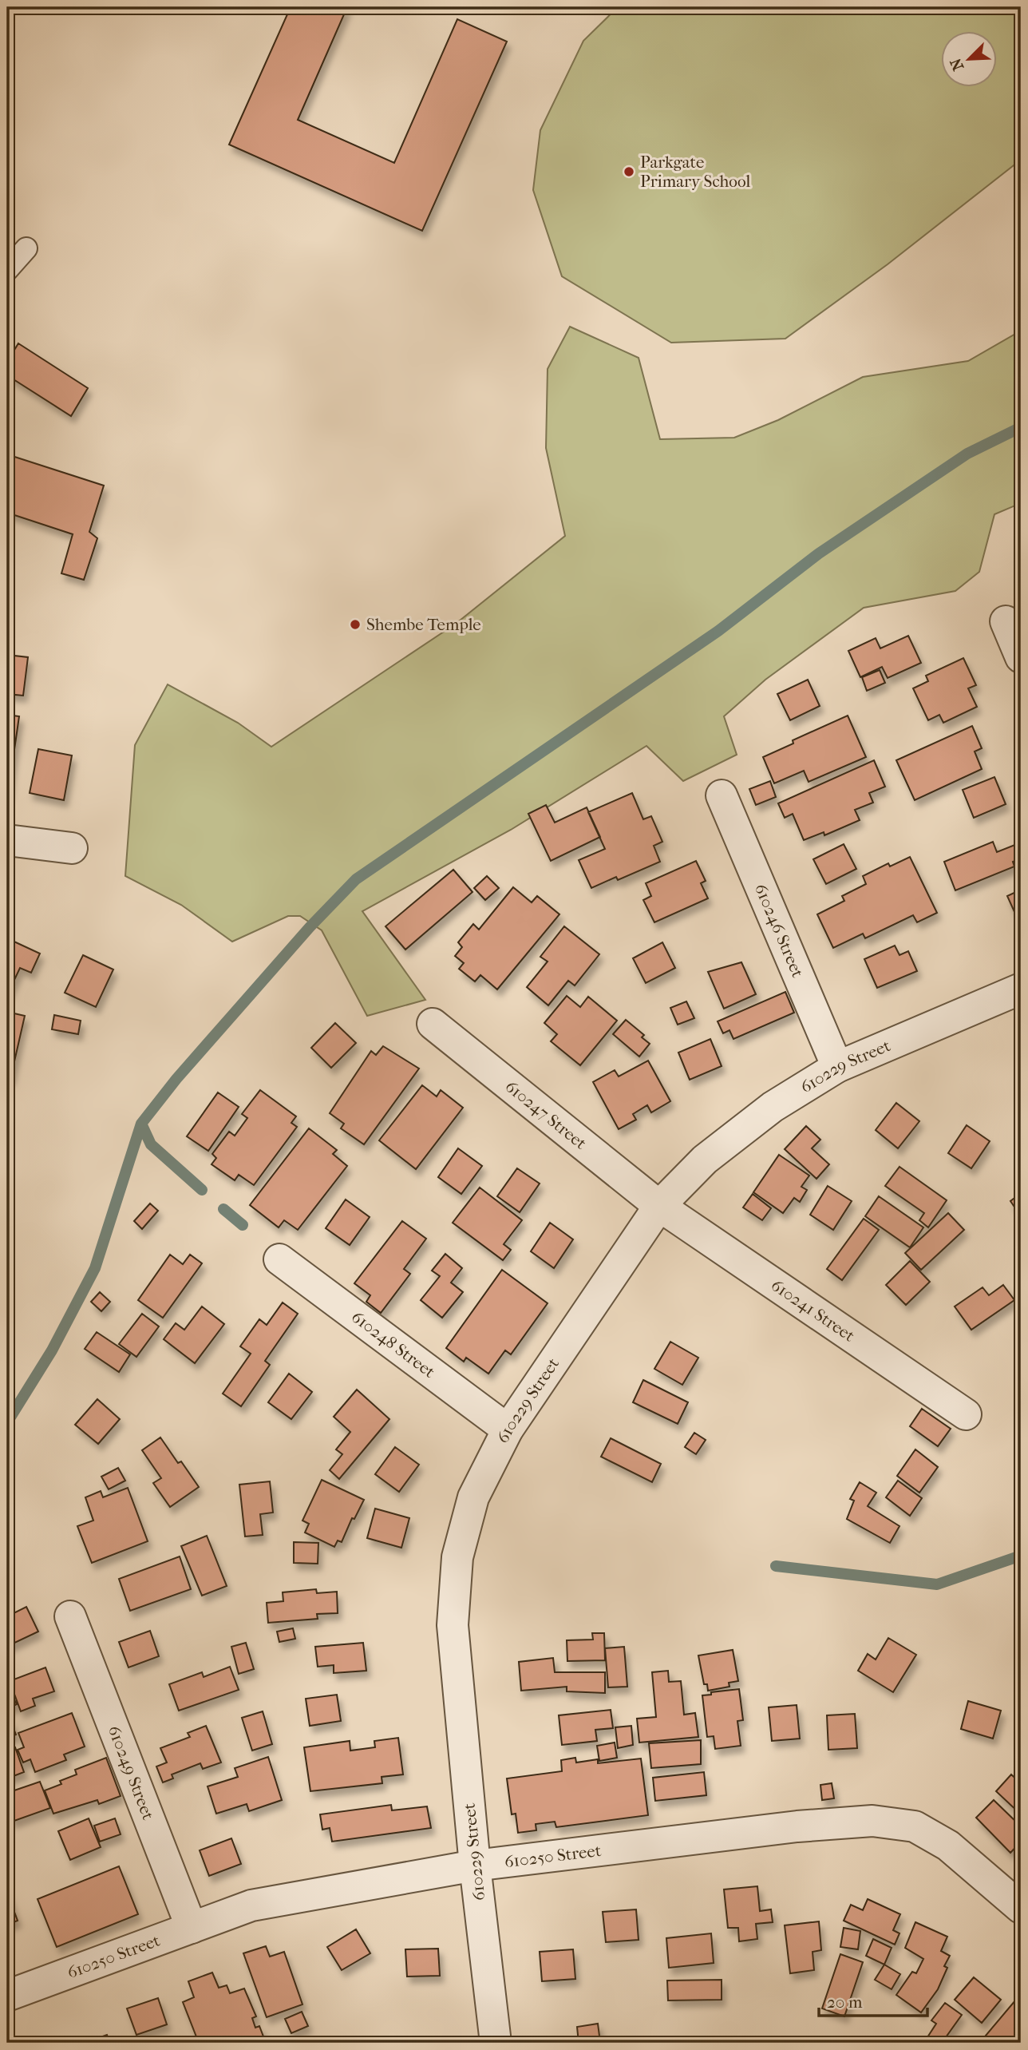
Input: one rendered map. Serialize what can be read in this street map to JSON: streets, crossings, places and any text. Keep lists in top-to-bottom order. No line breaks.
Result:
{"streets":{"street":["610246 Street","610229 Street","610247 Street","610241 Street","610248 Street","610249 Street","610250 Street"]},"crossings":[["610246 Street","610229 Street"],["610229 Street","610247 Street"],["610229 Street","610241 Street"],["610229 Street","610248 Street"],["610229 Street","610250 Street"],["610247 Street","610241 Street"],["610249 Street","610250 Street"]],"places":["Parkgate Primary School","Shembe Temple"],"scale_bar":"20 m","north":"bottom left"}
